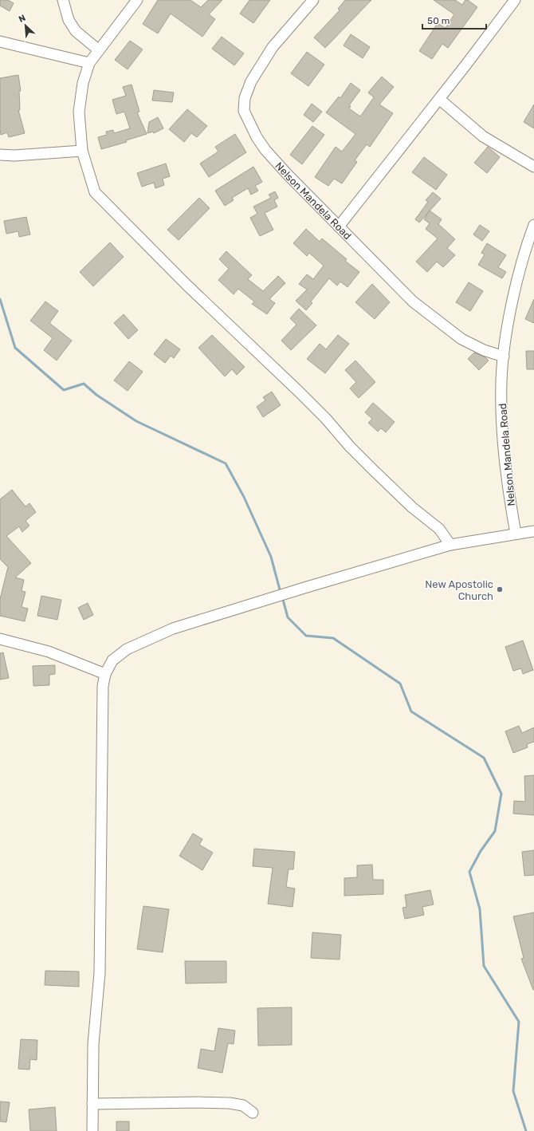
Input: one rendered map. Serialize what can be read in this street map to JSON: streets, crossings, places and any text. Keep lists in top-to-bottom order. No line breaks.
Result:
{"streets":{"street":["Nelson Mandela Road"]},"places":["New Apostolic Church"],"scale_bar":"50 m","north":"top left"}
